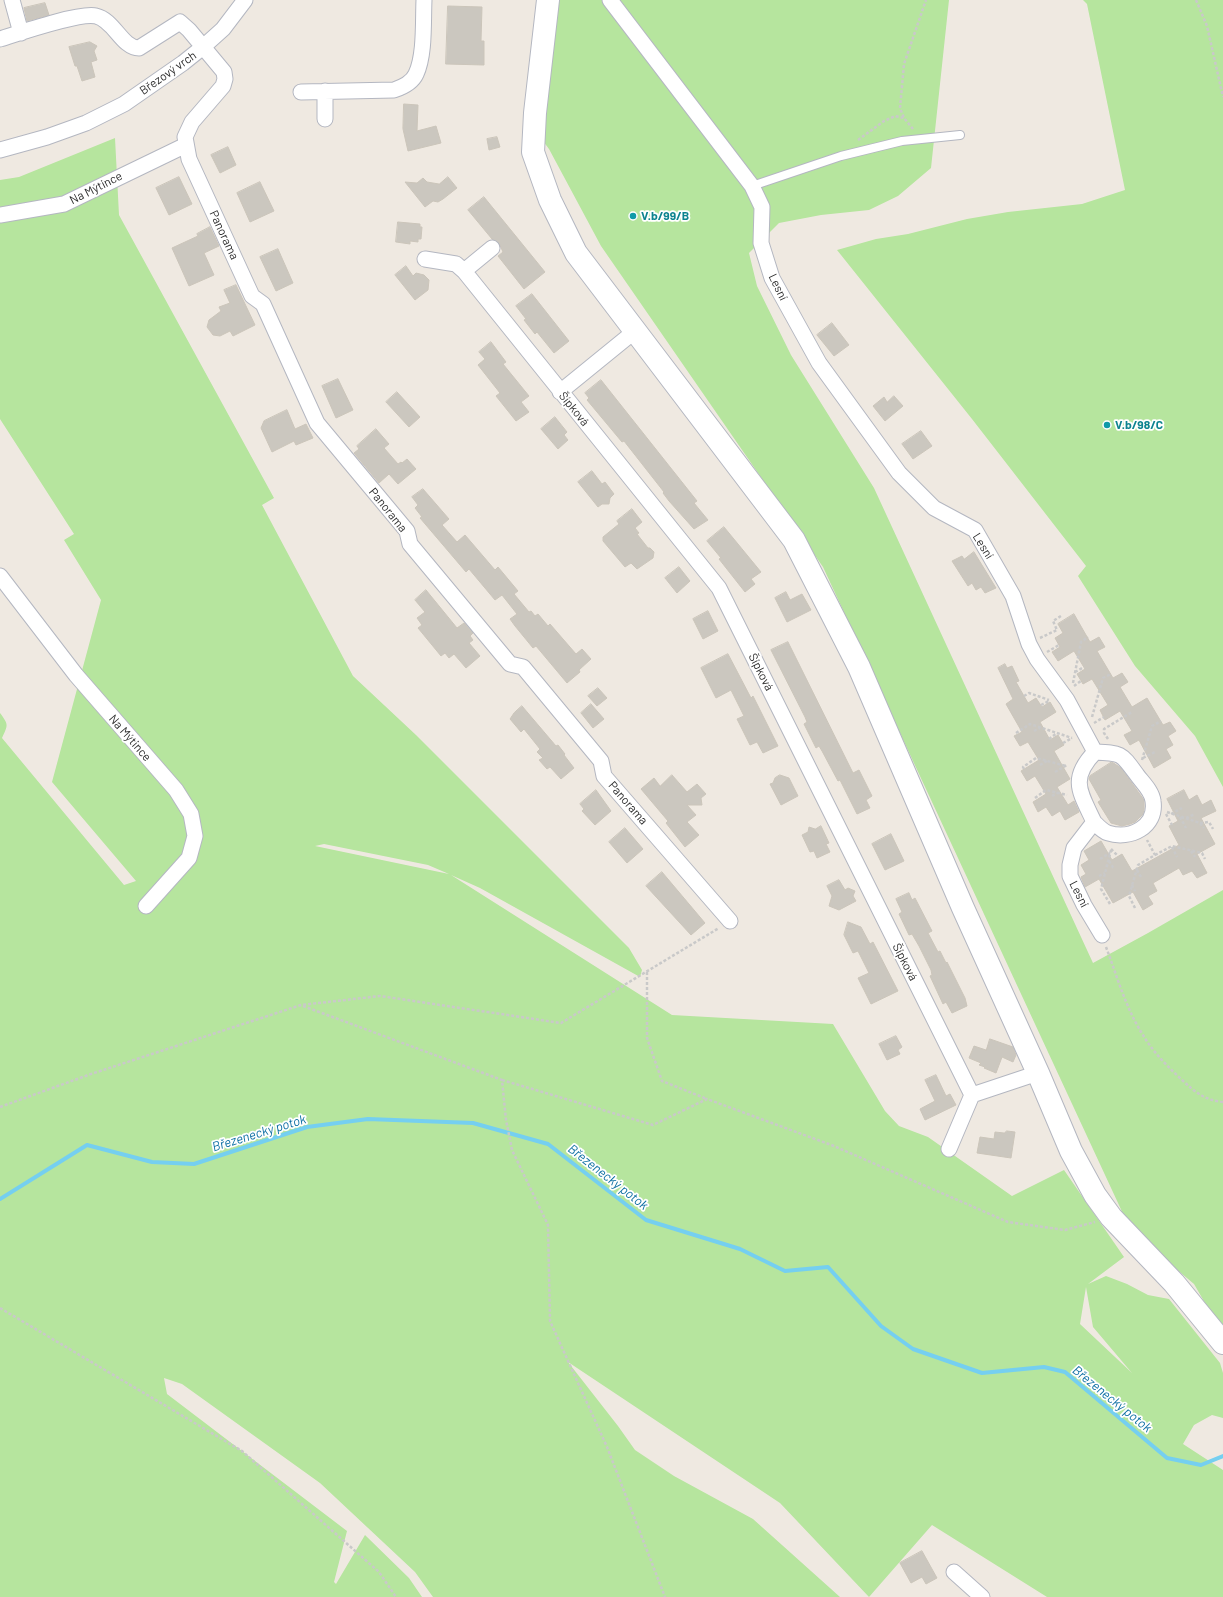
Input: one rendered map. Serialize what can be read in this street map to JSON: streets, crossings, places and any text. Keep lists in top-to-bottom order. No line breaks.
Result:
{"streets":{"street":["Březový vrch","Na Mýtince","Panorama","Lesní","Šípková"]},"crossings":[["Březový vrch","Panorama"],["Na Mýtince","Panorama"]],"water":["Březenecký potok"],"places":["V.b/99/B","V.b/98/C"]}
